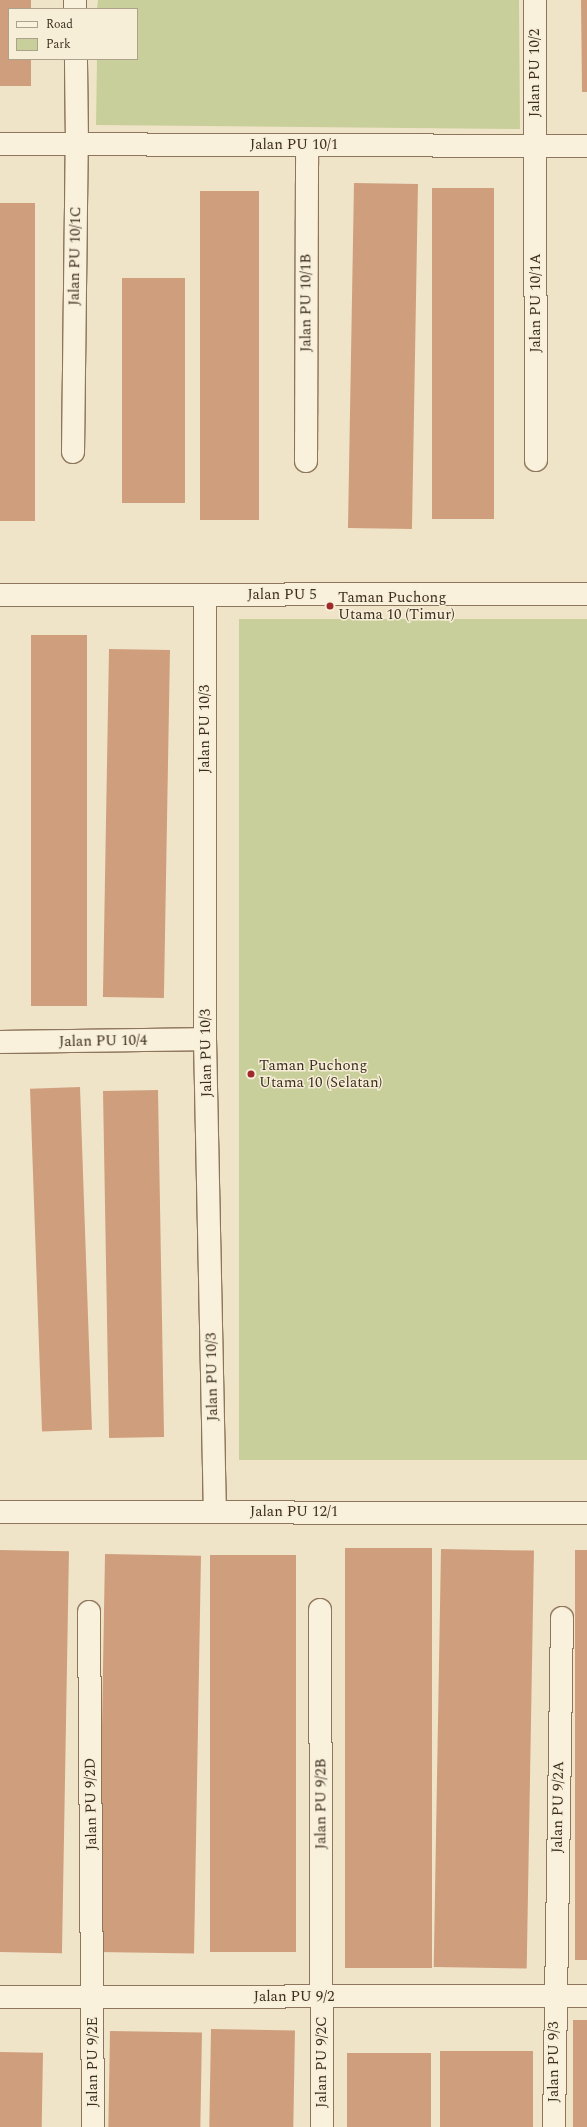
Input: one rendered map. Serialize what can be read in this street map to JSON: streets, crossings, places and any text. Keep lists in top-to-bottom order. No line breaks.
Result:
{"streets":{"street":["Jalan PU 10/2","Jalan PU 10/1","Jalan PU 10/1C","Jalan PU 10/1B","Jalan PU 10/1A","Jalan PU 5","Jalan PU 10/3","Jalan PU 10/4","Jalan PU 12/1","Jalan PU 9/2D","Jalan PU 9/2B","Jalan PU 9/2A","Jalan PU 9/2","Jalan PU 9/2E","Jalan PU 9/2C","Jalan PU 9/3"]},"crossings":[["Jalan PU 10/2","Jalan PU 10/1"],["Jalan PU 10/2","Jalan PU 10/1A"],["Jalan PU 10/1","Jalan PU 10/1C"],["Jalan PU 10/1","Jalan PU 10/1B"],["Jalan PU 10/1","Jalan PU 10/1A"],["Jalan PU 5","Jalan PU 10/3"],["Jalan PU 10/3","Jalan PU 10/4"],["Jalan PU 10/3","Jalan PU 12/1"],["Jalan PU 9/2D","Jalan PU 9/2"],["Jalan PU 9/2D","Jalan PU 9/2E"],["Jalan PU 9/2B","Jalan PU 9/2"],["Jalan PU 9/2B","Jalan PU 9/2C"],["Jalan PU 9/2A","Jalan PU 9/2"],["Jalan PU 9/2A","Jalan PU 9/3"],["Jalan PU 9/2","Jalan PU 9/2E"],["Jalan PU 9/2","Jalan PU 9/2C"],["Jalan PU 9/2","Jalan PU 9/3"]],"places":["Taman Puchong Utama 10 (Timur)","Taman Puchong Utama 10 (Selatan)"],"legend":["Road","Park"]}
